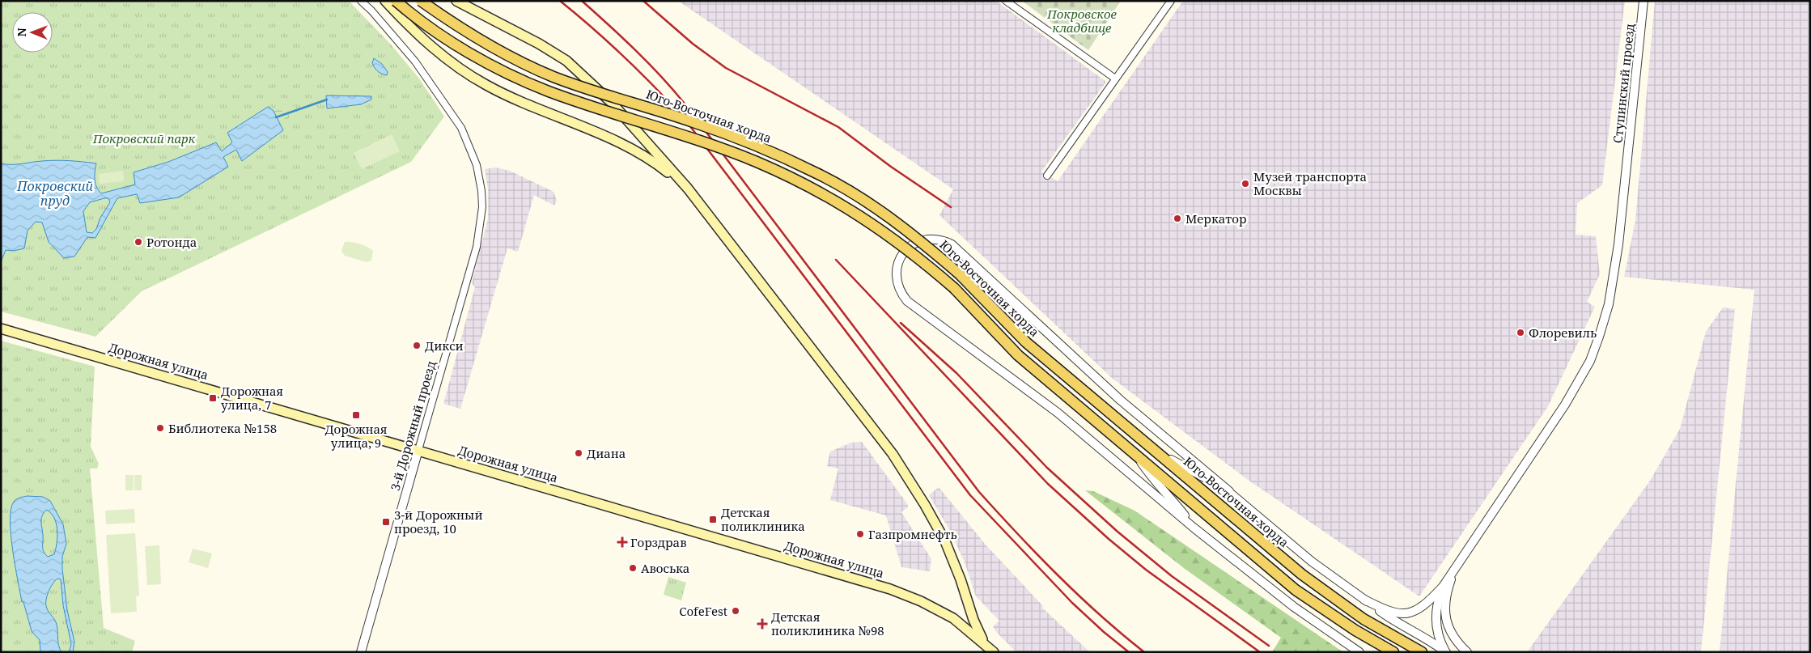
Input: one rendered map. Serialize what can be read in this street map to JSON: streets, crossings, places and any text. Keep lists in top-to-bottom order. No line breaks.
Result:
{"streets":{"main road":["Юго-Восточная хорда","Дорожная улица"],"street":["Ступинский проезд","3-й Дорожный проезд"]},"crossings":[["Дорожная улица","3-й Дорожный проезд"]],"water":["Покровский пруд"],"parks":["Покровское кладбище","Покровский парк"],"places":{"other":["Музей транспорта Москвы","Меркатор","Ротонда","Флоревиль","Дикси","Библиотека №158","Диана","Газпромнефть","Авоська","CofeFest"],"transit":["Дорожная улица, 7","Дорожная улица, 9","Детская поликлиника","3-й Дорожный проезд, 10"],"health":["Горздрав","Детская поликлиника №98"]},"north":"left"}
